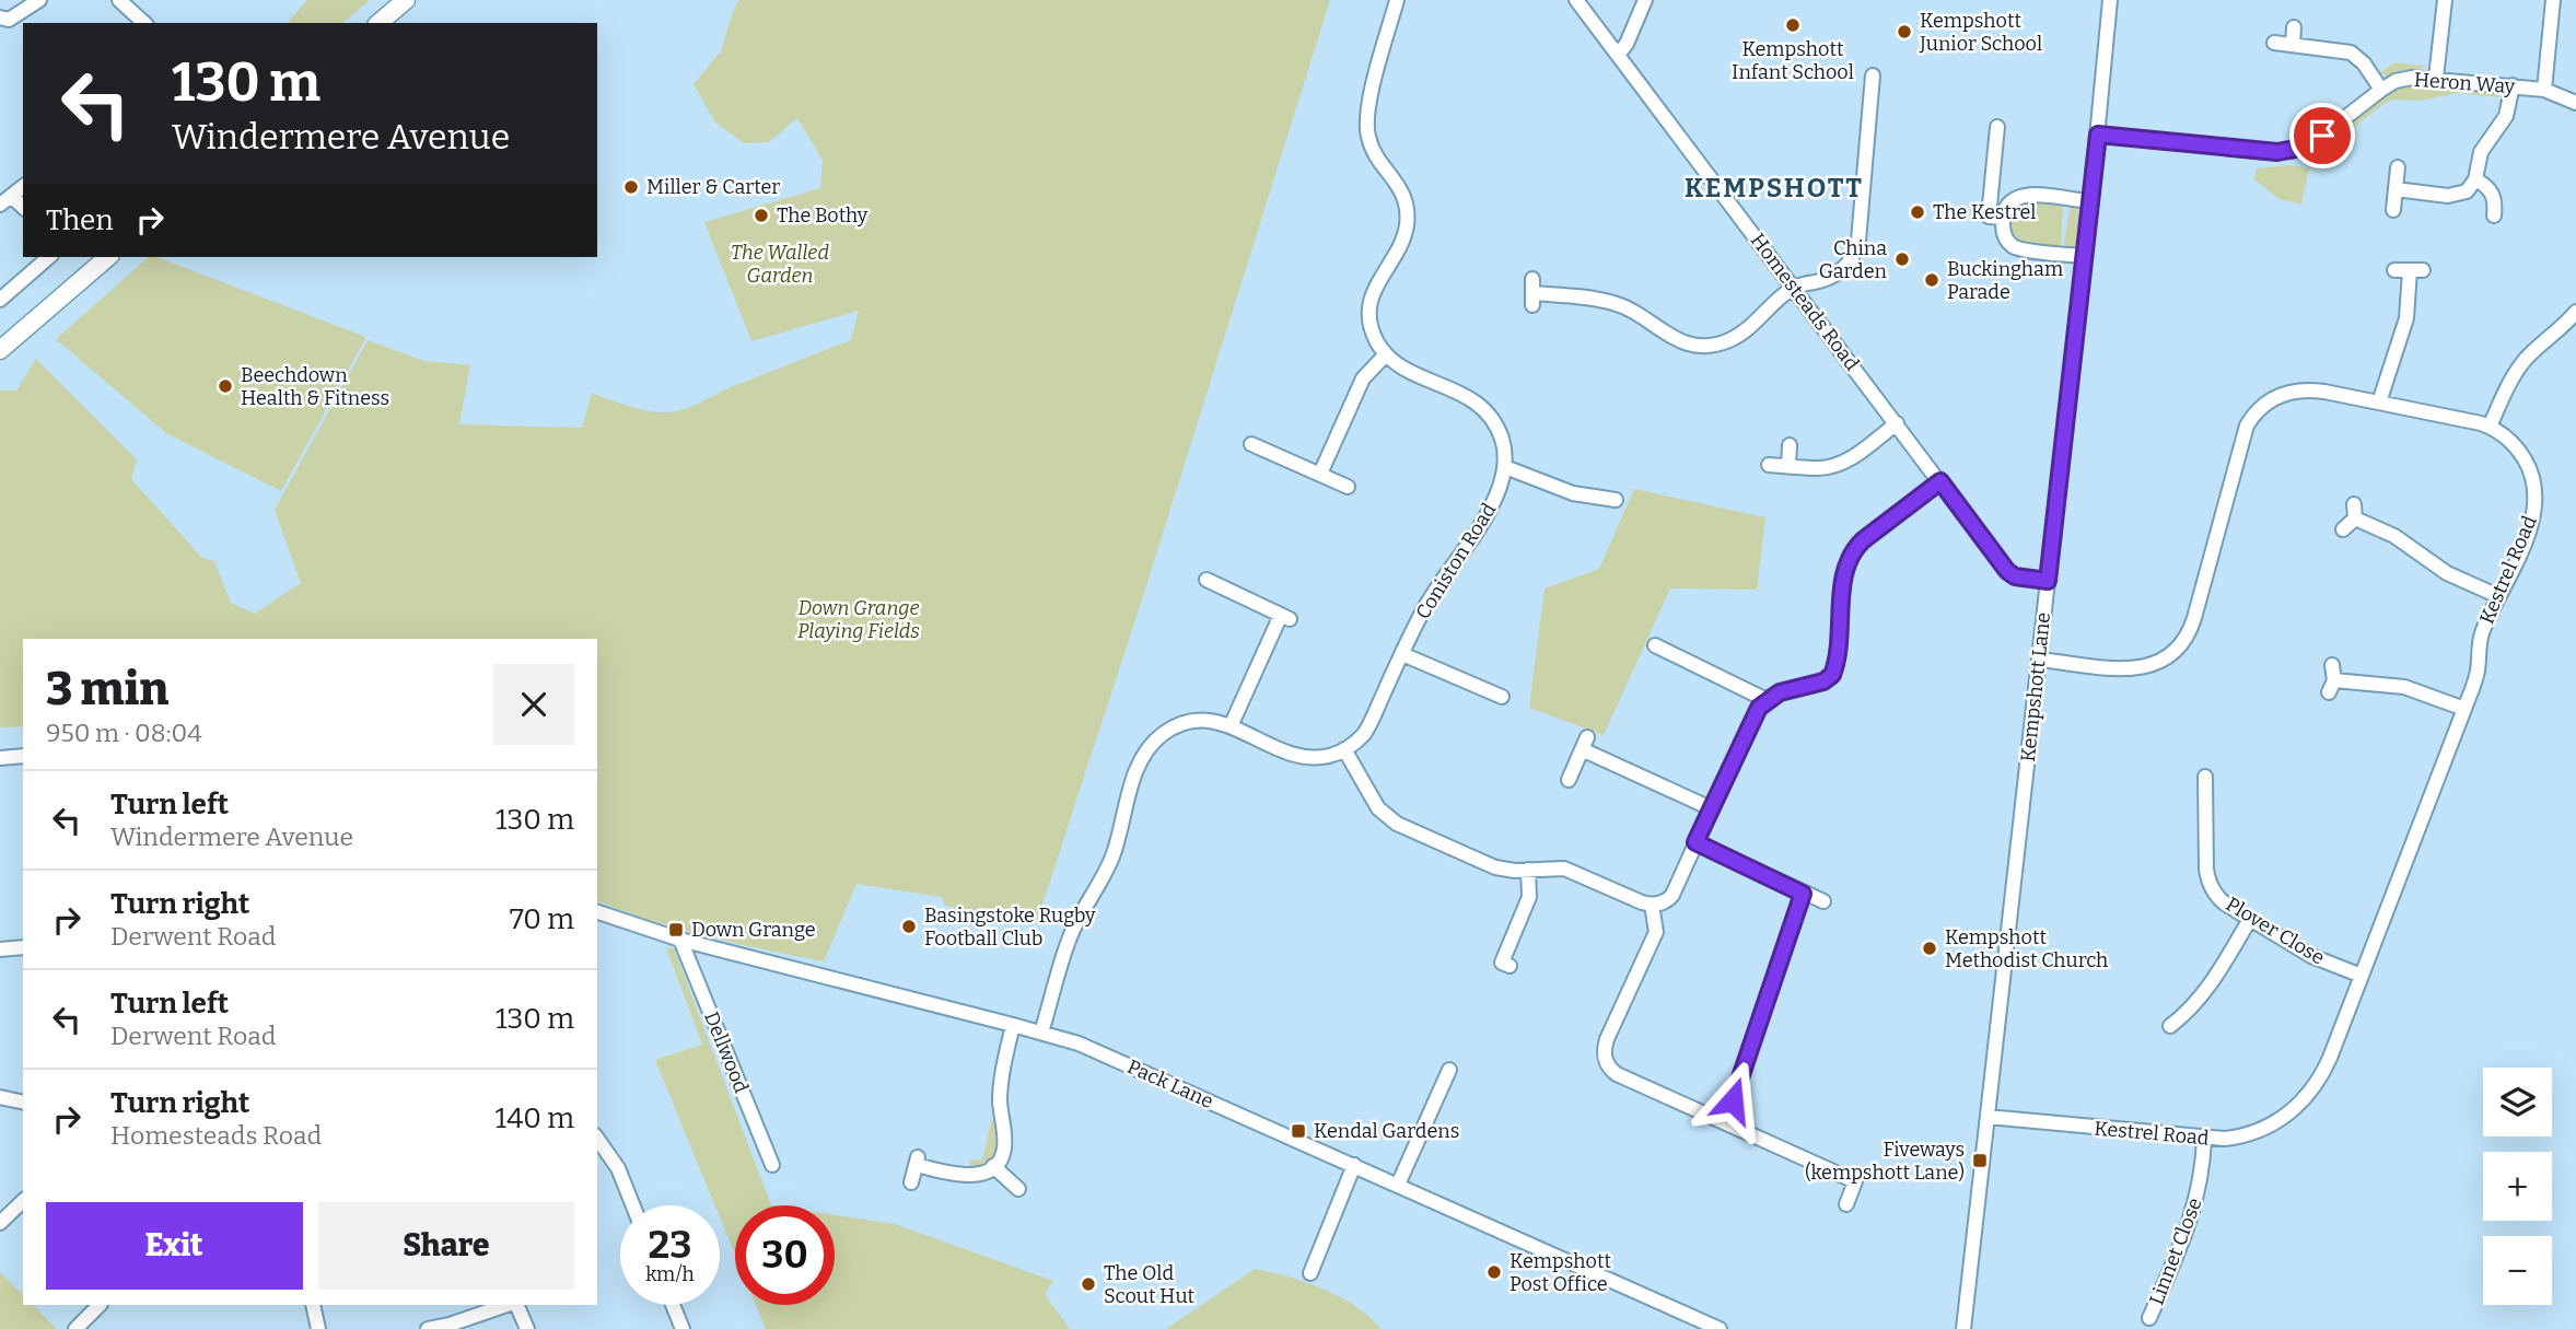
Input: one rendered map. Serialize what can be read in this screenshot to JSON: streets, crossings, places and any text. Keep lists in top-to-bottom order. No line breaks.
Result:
{"streets":{"street":["Heron Way","Homesteads Road","Coniston Road","Kestrel Road","Kempshott Lane","Plover Close","Dellwood","Pack Lane","Linnet Close"]},"crossings":[["Heron Way","Kempshott Lane"],["Homesteads Road","Kempshott Lane"],["Kestrel Road","Kempshott Lane"],["Kestrel Road","Plover Close"],["Kestrel Road","Linnet Close"],["Dellwood","Pack Lane"]],"districts":["KEMPSHOTT"],"parks":["The Walled Garden","Down Grange Playing Fields"],"places":{"other":["Kempshott Infant School","Kempshott Junior School","Miller & Carter","The Kestrel","The Bothy","China Garden","Buckingham Parade","Beechdown Health & Fitness","Basingstoke Rugby Football Club","Kempshott Methodist Church","Kempshott Post Office","The Old Scout Hut"],"transit":["Down Grange","Kendal Gardens","Fiveways (kempshott Lane)"]},"page":{"turn":["130 m","Windermere Avenue"],"then":"Then","heading":["3 min","950 m · 08:04"],"list":[{"name":"Turn left","note":"Windermere Avenue","value":"130 m"},{"name":"Turn right","note":"Derwent Road","value":"70 m"},{"name":"Turn left","note":"Derwent Road","value":"130 m"},{"name":"Turn right","note":"Homesteads Road","value":"140 m"}],"map_buttons":["+","−"],"buttons":["Exit","Share"],"speed":"23 km/h","limit":"30"}}
